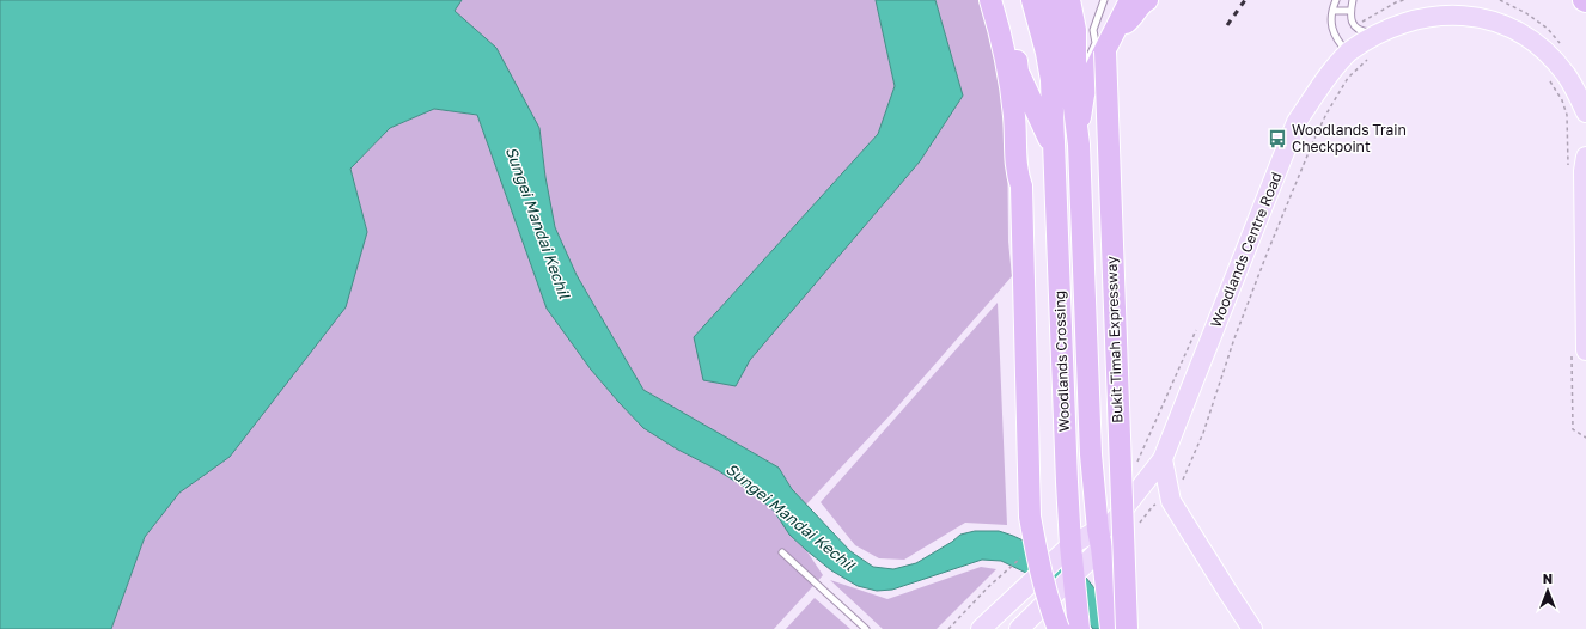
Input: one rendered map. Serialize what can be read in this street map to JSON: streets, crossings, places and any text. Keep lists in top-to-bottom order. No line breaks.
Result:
{"streets":{"highway":["Bukit Timah Expressway","Woodlands Crossing"],"main road":["Woodlands Centre Road"]},"crossings":[["Woodlands Centre Road","Woodlands Crossing"],["Bukit Timah Expressway","Woodlands Crossing"]],"water":["Sungei Mandai Kechil"],"places":{"bus stop":["Woodlands Train Checkpoint"]},"north":"top"}
